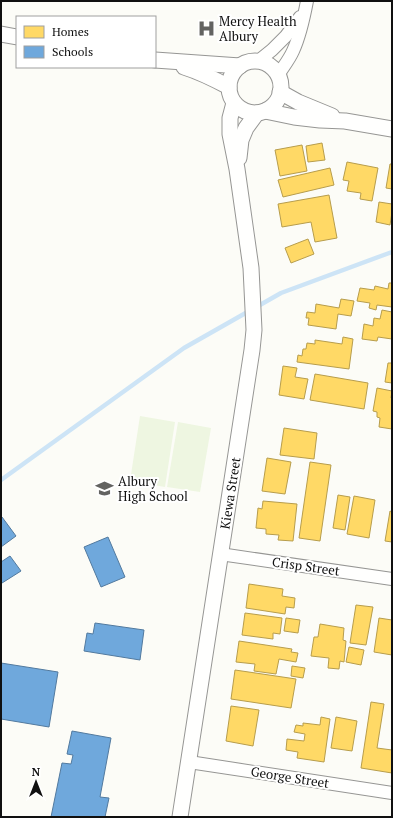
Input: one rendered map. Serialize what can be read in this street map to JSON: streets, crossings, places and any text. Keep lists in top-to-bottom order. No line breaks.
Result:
{"streets":{"street":["Kiewa Street","Crisp Street","George Street"]},"crossings":[["Kiewa Street","Crisp Street"],["Kiewa Street","George Street"]],"places":{"hospital":["Mercy Health Albury"],"school or university":["Albury High School"]},"legend":["Homes","Schools"],"north":"top"}
